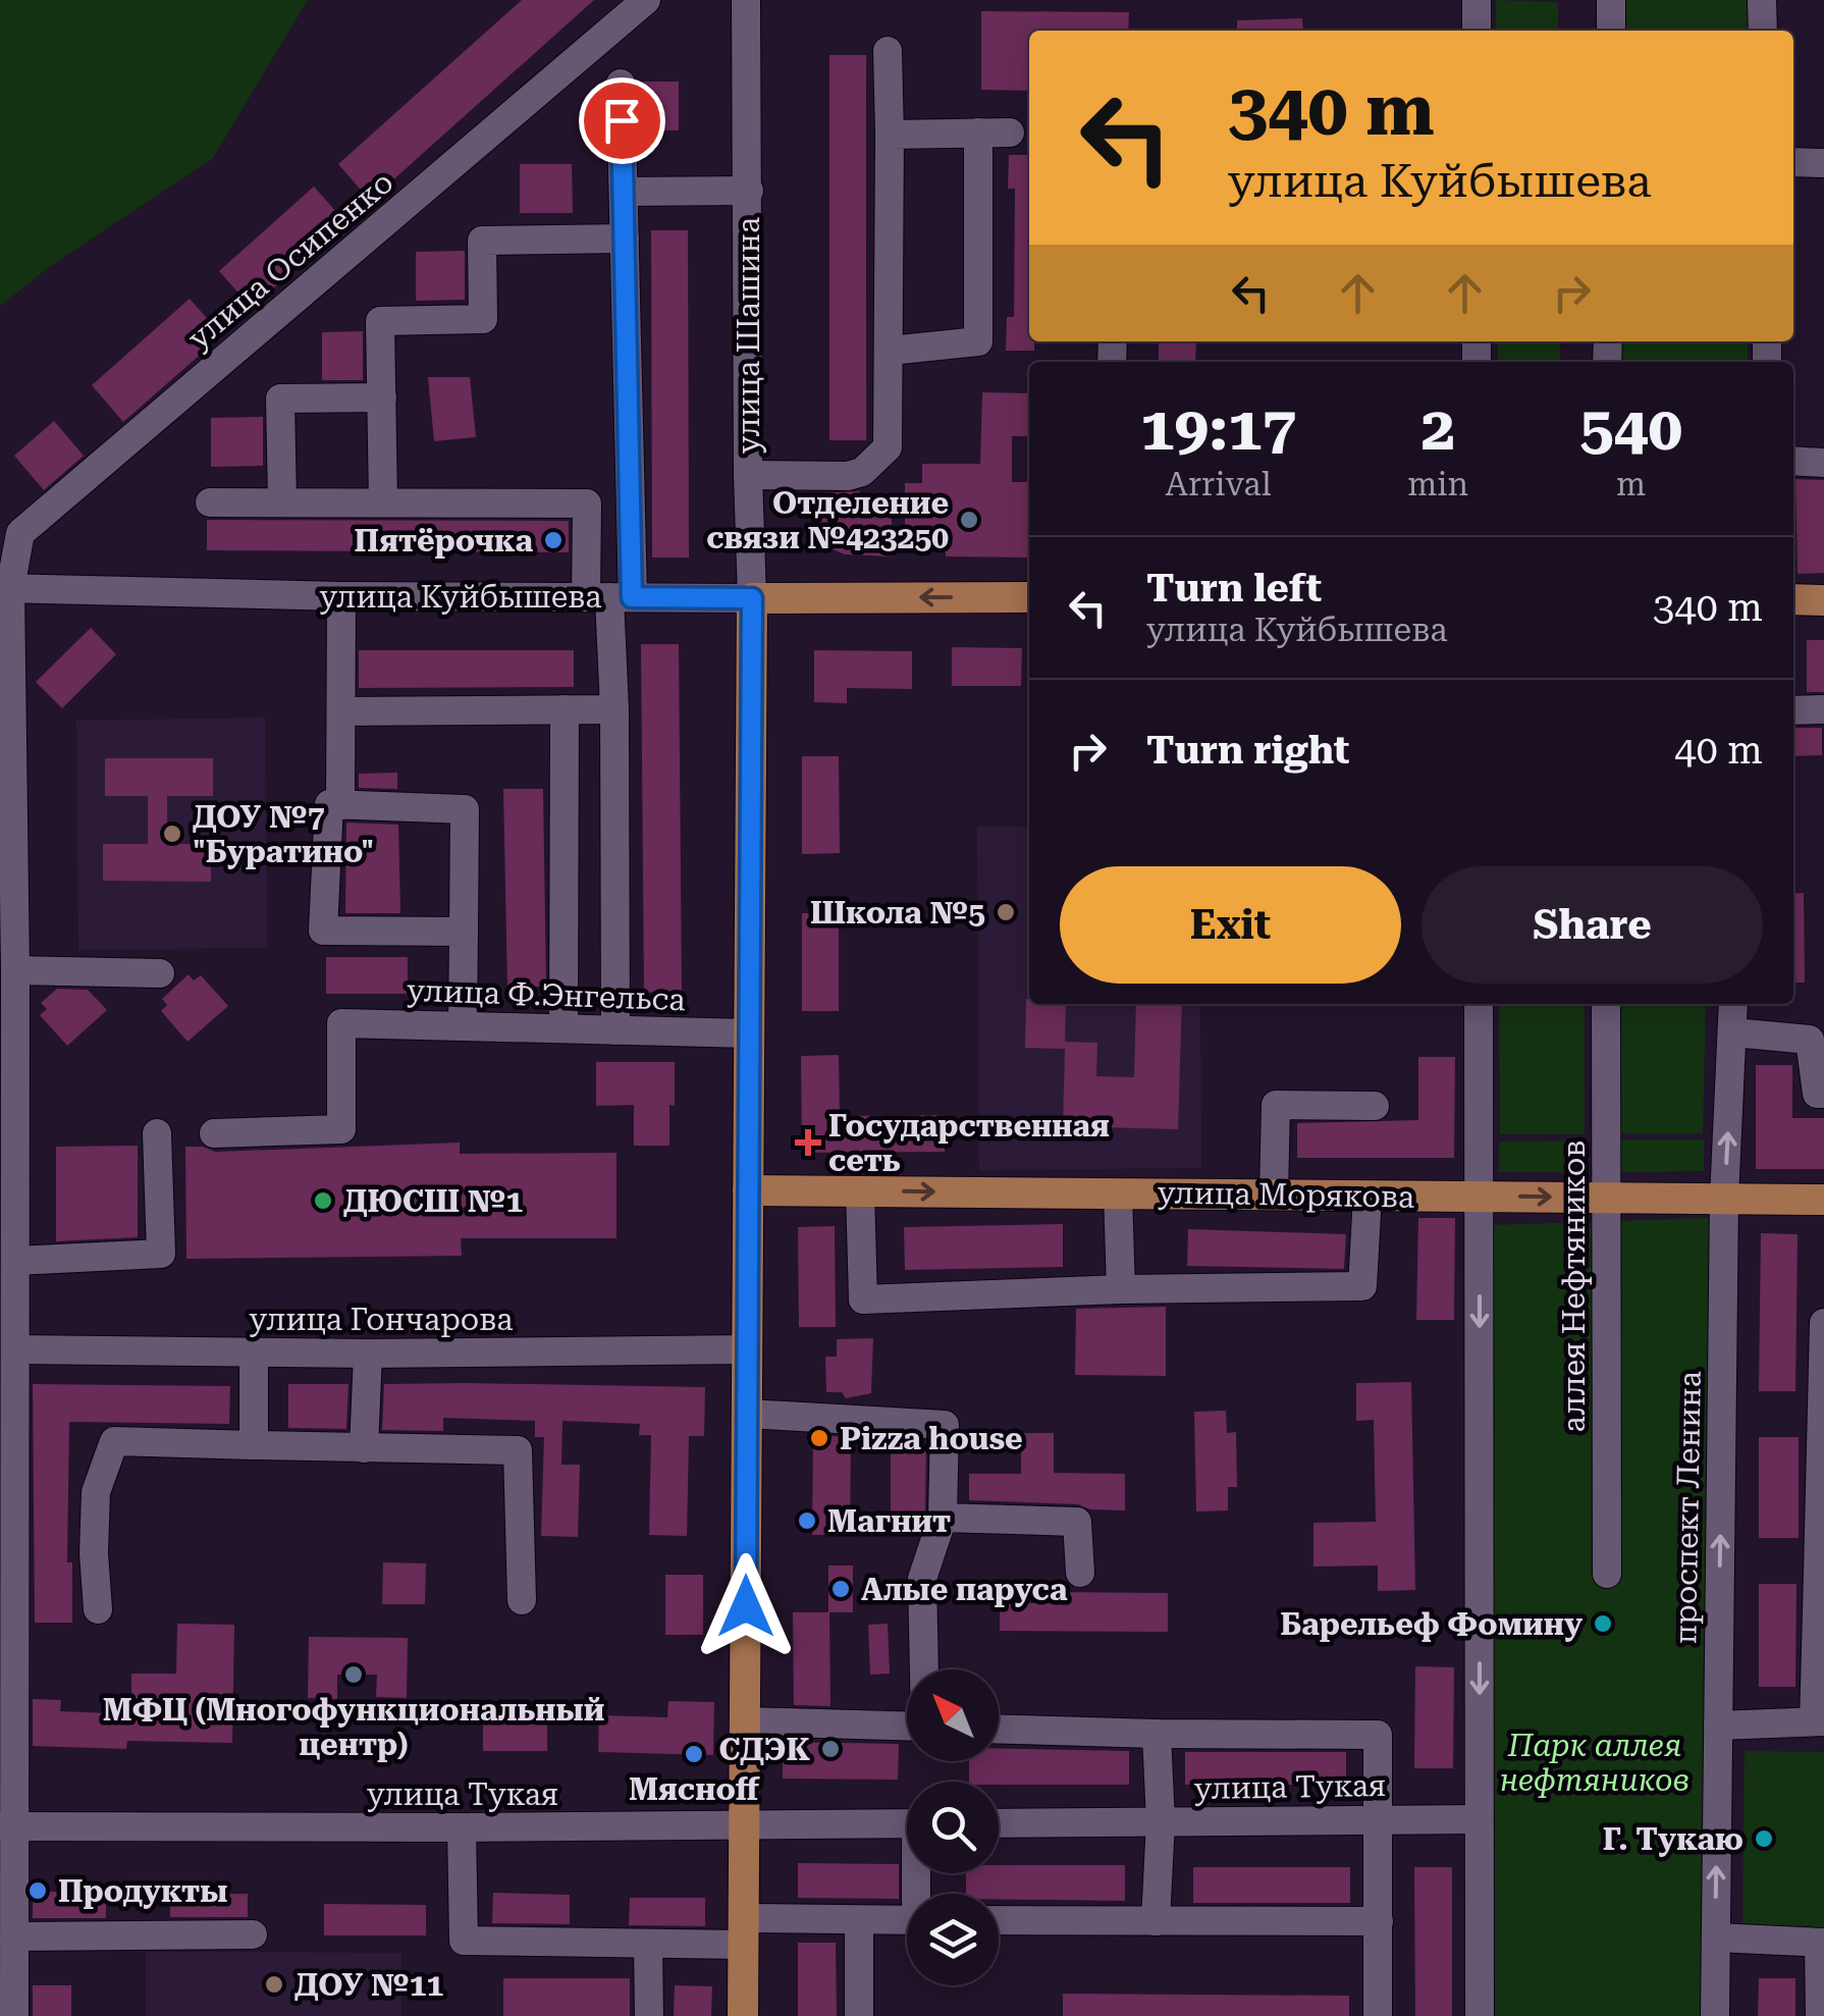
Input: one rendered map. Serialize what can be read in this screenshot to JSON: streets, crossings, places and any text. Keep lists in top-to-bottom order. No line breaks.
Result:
{"streets":{"main road":["улица Шашина","улица Куйбышева","улица Морякова"],"street":["улица Осипенко","улица Ф.Энгельса","аллея Нефтяников","улица Гончарова","проспект Ленина","улица Тукая"]},"crossings":[["улица Осипенко","улица Куйбышева"],["улица Осипенко","улица Гончарова"],["улица Осипенко","улица Тукая"],["улица Шашина","улица Куйбышева"],["улица Шашина","улица Ф.Энгельса"],["улица Шашина","улица Морякова"],["улица Шашина","улица Гончарова"],["улица Шашина","улица Тукая"],["улица Морякова","аллея Нефтяников"],["улица Морякова","проспект Ленина"]],"one_way":["улица Морякова"],"parks":["Парк аллея нефтяников"],"places":{"other":["Отделение связи №423250","Пятёрочка","ДОУ №7 \"Буратино\"","Школа №5","ДЮСШ №1","Pizza house","Магнит","Алые паруса","Барельеф Фомину","МФЦ (Многофункциональный центр)","СДЭК","Мясноff","Г. Тукаю","Продукты","ДОУ №11"],"health":["Государственная сеть"]},"north":"top left","page":{"turn":["340 m","улица Куйбышева"],"eta":["19:17","Arrival","2","min","540","m"],"list":[{"name":"Turn left","note":"улица Куйбышева","value":"340 m"},{"name":"Turn right","value":"40 m"}],"buttons":["Exit","Share"]}}
